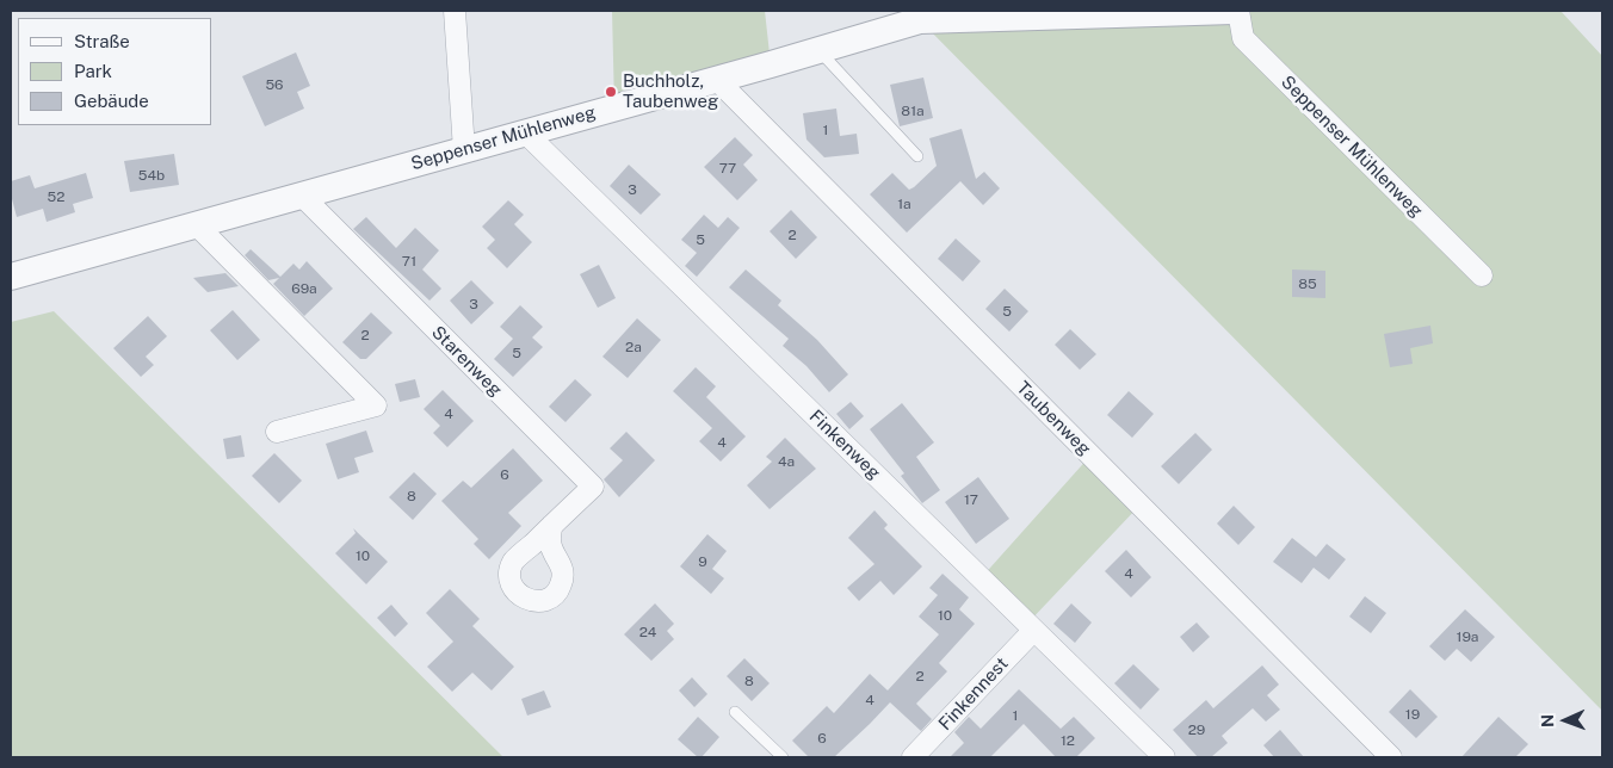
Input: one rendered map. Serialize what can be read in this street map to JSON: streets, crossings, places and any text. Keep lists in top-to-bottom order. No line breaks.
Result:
{"streets":{"street":["Seppenser Mühlenweg","Starenweg","Taubenweg","Finkenweg","Finkennest"]},"crossings":[["Seppenser Mühlenweg","Starenweg"],["Seppenser Mühlenweg","Taubenweg"],["Seppenser Mühlenweg","Finkenweg"],["Finkenweg","Finkennest"]],"places":["Buchholz, Taubenweg"],"house_numbers":["56","81a","1","77","54b","3","52","1a","2","5","71","85","69a","3","5","2","2a","5","4","4","4a","6","8","17","10","9","4","10","24","19a","2","8","4","19","1","29","6","12"],"legend":["Straße","Park","Gebäude"],"north":"left"}
